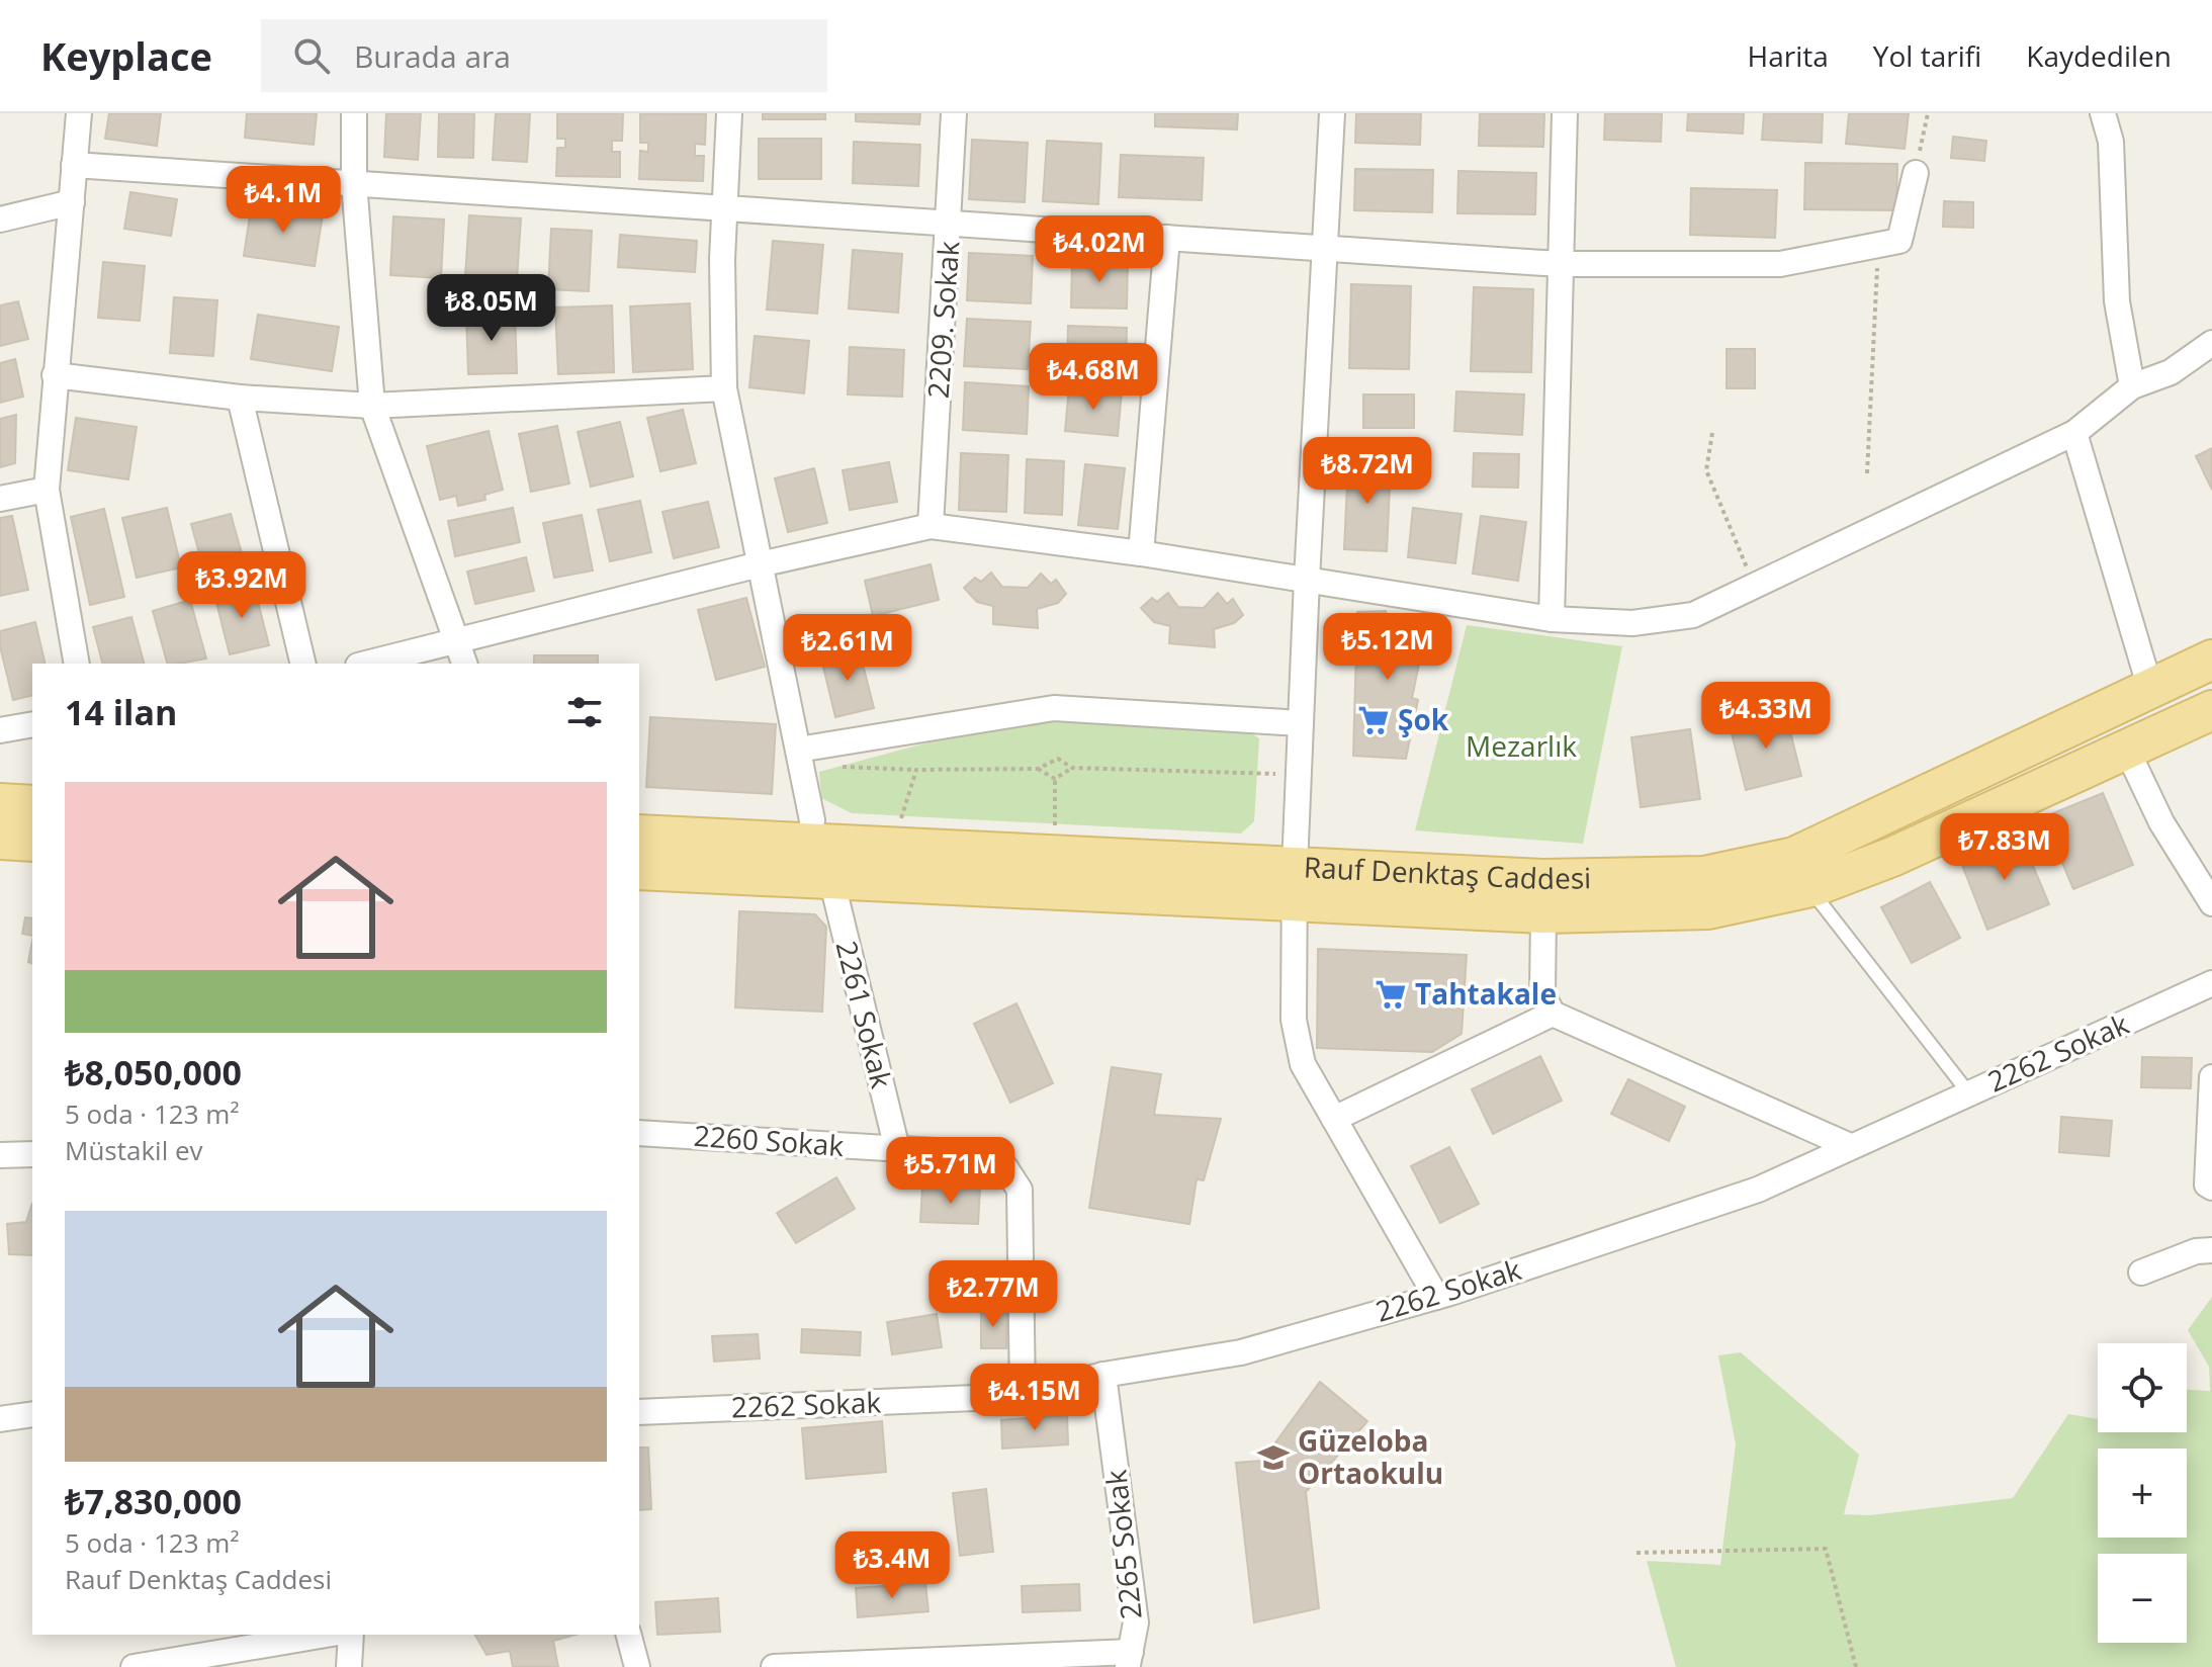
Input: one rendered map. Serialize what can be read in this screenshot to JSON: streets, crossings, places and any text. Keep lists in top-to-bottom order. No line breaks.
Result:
{"streets":{"main road":["Rauf Denktaş Caddesi"],"street":["2209. Sokak","2261 Sokak","2262 Sokak","2260 Sokak","2265 Sokak"]},"crossings":[["Rauf Denktaş Caddesi","2261 Sokak"],["2261 Sokak","2260 Sokak"],["2262 Sokak","2260 Sokak"],["2262 Sokak","2265 Sokak"]],"parks":["Mezarlık"],"places":{"supermarket":["Şok","Tahtakale"],"school or university":["Güzeloba Ortaokulu"]},"page":{"header":"Keyplace","search":"Burada ara","nav":["Harita","Yol tarifi","Kaydedilen"],"price":["₺4.1M","₺4.02M","₺8.05M","₺4.68M","₺8.72M","₺3.92M","₺5.12M","₺2.61M","₺4.33M","₺7.83M","₺5.71M","₺2.77M","₺4.15M","₺3.4M"],"heading":"14 ilan","list":[{"name":"₺8,050,000","note":"5 oda · 123 m² · Müstakil ev"},{"name":"₺7,830,000","note":"5 oda · 123 m² · Rauf Denktaş Caddesi"}],"map_buttons":["+","−"]}}
